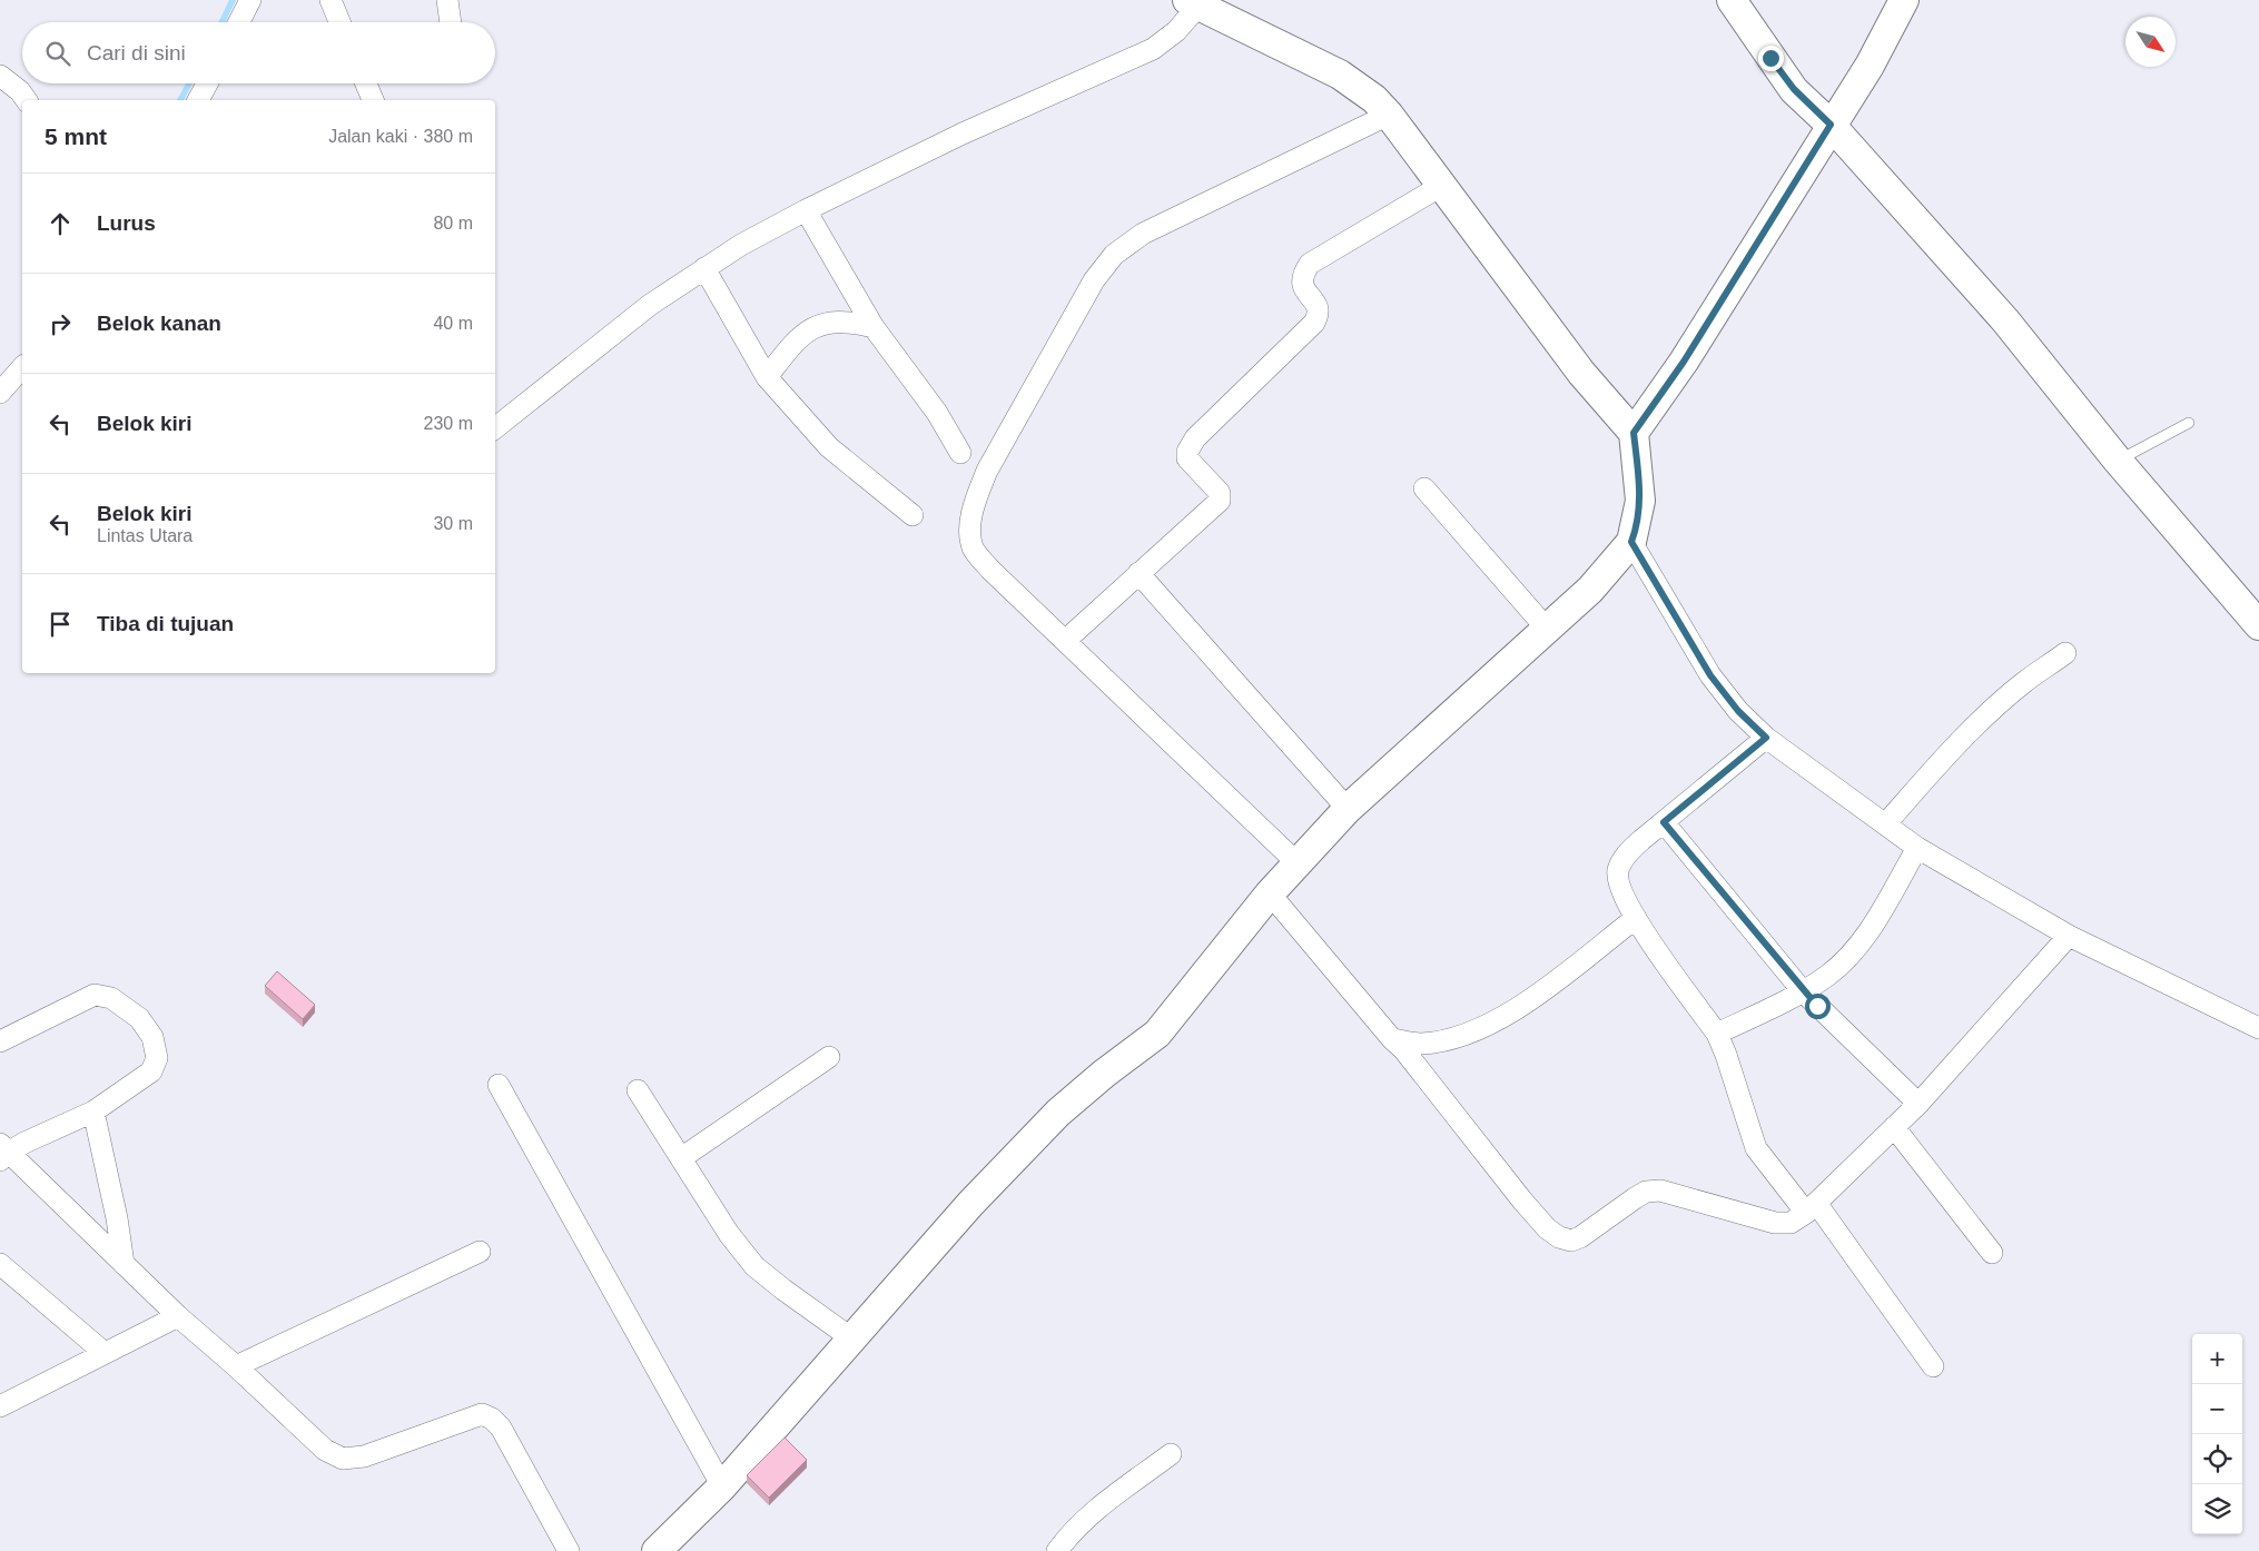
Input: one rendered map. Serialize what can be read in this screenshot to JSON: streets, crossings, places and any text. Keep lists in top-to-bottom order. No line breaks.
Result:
{"north":"bottom right","page":{"search":"Cari di sini","heading":["5 mnt","Jalan kaki · 380 m"],"list":[["Lurus","80 m"],["Belok kanan","40 m"],["Belok kiri","230 m"],["Belok kiri","Lintas Utara","30 m"],"Tiba di tujuan"],"map_buttons":["+","−"]}}
